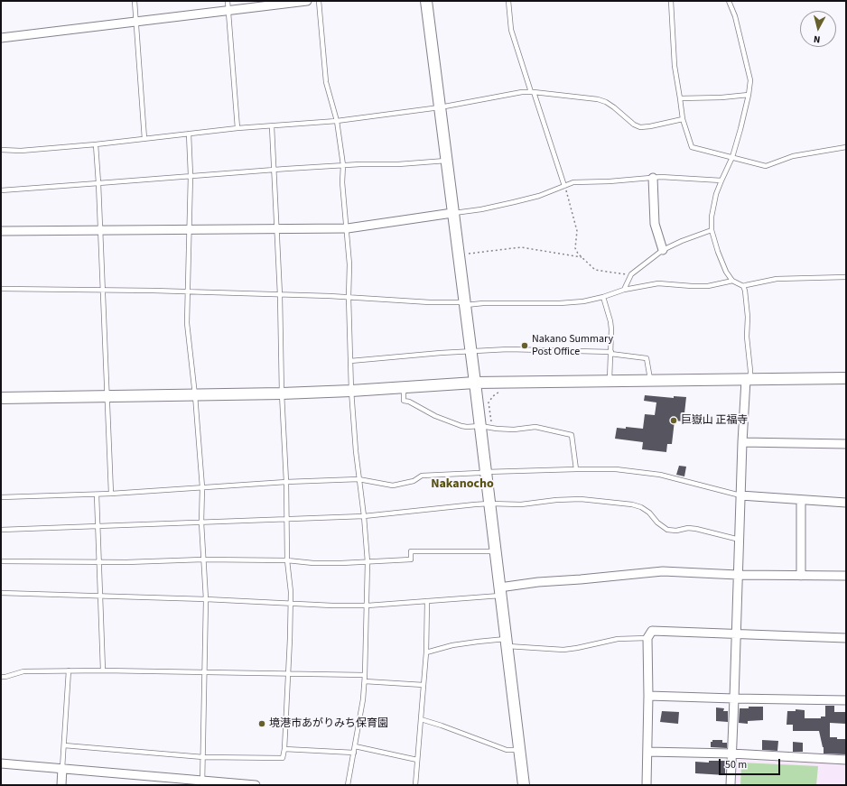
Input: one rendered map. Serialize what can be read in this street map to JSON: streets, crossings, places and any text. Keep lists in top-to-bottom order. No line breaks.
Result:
{"districts":["Nakanocho"],"places":["Nakano Summary Post Office","巨嶽山 正福寺","境港市あがりみち保育園"],"scale_bar":"50 m","north":"bottom"}
